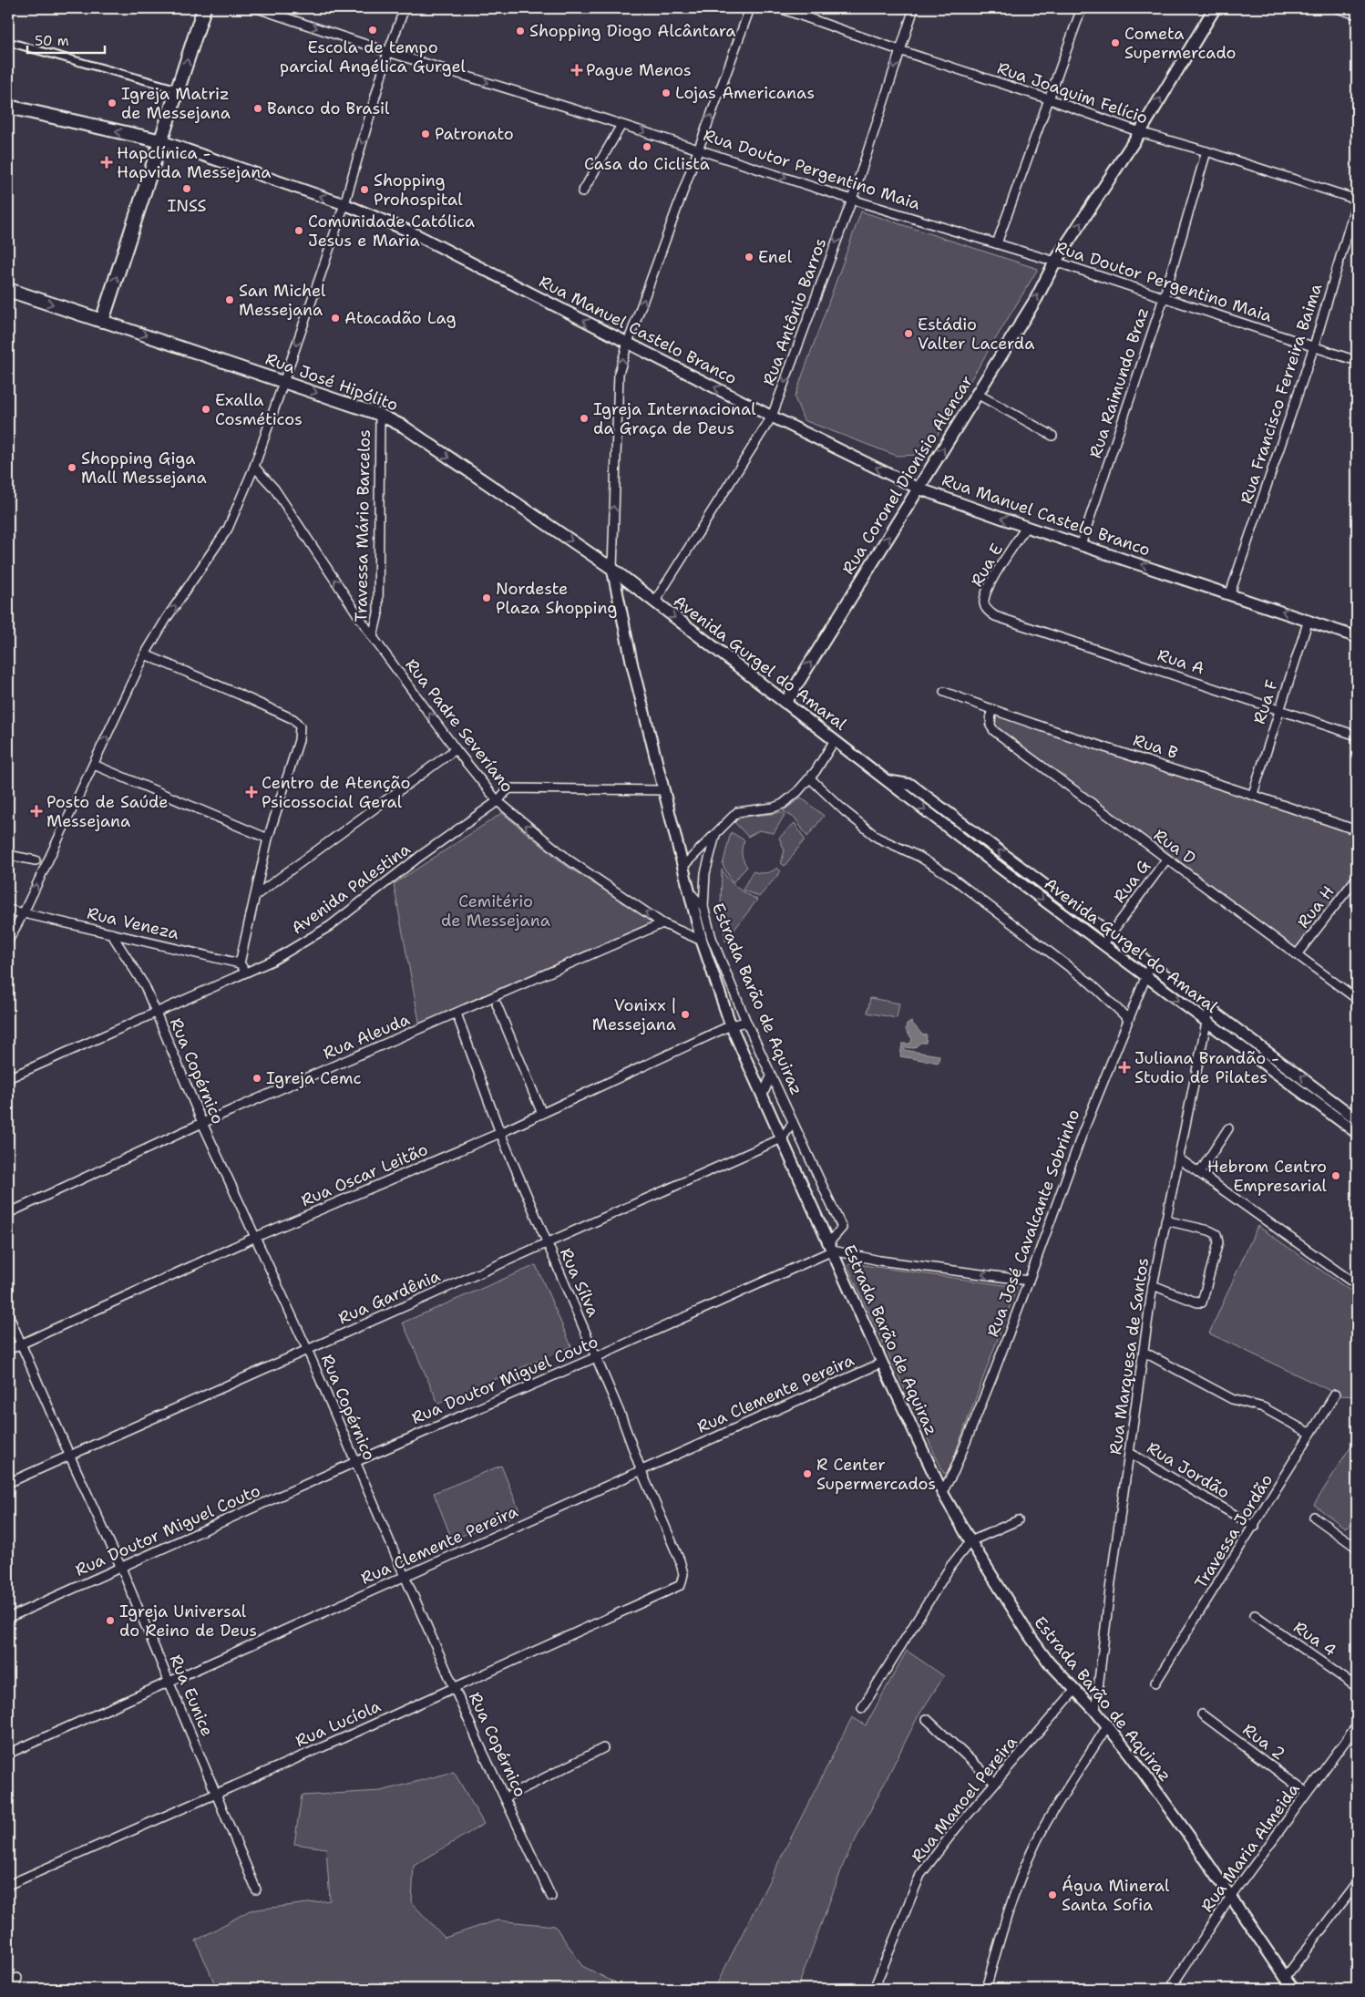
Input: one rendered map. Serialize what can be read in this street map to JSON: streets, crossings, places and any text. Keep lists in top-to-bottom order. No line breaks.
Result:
{"streets":{"main road":["Rua José Hipólito","Rua Coronel Dionísio Alencar","Avenida Gurgel do Amaral"],"street":["Rua Joaquim Felício","Rua Doutor Pergentino Maia","Rua Antônio Barros","Rua Manuel Castelo Branco","Rua Raimundo Braz","Rua Francisco Ferreira Baima","Travessa Mário Barcelos","Rua E","Rua A","Rua F","Rua Padre Severíano","Rua B","Rua D","Rua G","Avenida Palestina","Rua H","Rua Veneza","Estrada Barão de Aquiraz","Rua Aleuda","Rua Copérnico","Rua Oscar Leitão","Rua José Cavalcante Sobrinho","Rua Sílva","Rua Gardênia","Rua Marquesa de Santos","Rua Doutor Miguel Couto","Rua Clemente Pereira","Rua Jordão","Travessa Jordão","Rua 4","Rua Eunice","Rua Lucíola","Rua 2","Rua Manoel Pereira","Rua Maria Almeida"]},"crossings":[["Rua Joaquim Felício","Rua Antônio Barros"],["Rua Joaquim Felício","Rua Raimundo Braz"],["Rua Joaquim Felício","Rua Francisco Ferreira Baima"],["Rua Joaquim Felício","Rua Coronel Dionísio Alencar"],["Rua Doutor Pergentino Maia","Rua Antônio Barros"],["Rua Doutor Pergentino Maia","Rua Raimundo Braz"],["Rua Doutor Pergentino Maia","Rua Francisco Ferreira Baima"],["Rua Doutor Pergentino Maia","Rua Coronel Dionísio Alencar"],["Rua Antônio Barros","Rua Manuel Castelo Branco"],["Rua Antônio Barros","Avenida Gurgel do Amaral"],["Rua Manuel Castelo Branco","Rua Raimundo Braz"],["Rua Manuel Castelo Branco","Rua Francisco Ferreira Baima"],["Rua Manuel Castelo Branco","Rua Coronel Dionísio Alencar"],["Rua Manuel Castelo Branco","Rua E"],["Rua Manuel Castelo Branco","Rua F"],["Rua José Hipólito","Travessa Mário Barcelos"],["Rua José Hipólito","Avenida Gurgel do Amaral"],["Rua José Hipólito","Estrada Barão de Aquiraz"],["Rua Coronel Dionísio Alencar","Avenida Gurgel do Amaral"],["Travessa Mário Barcelos","Rua Padre Severíano"],["Rua E","Rua A"],["Rua A","Rua F"],["Avenida Gurgel do Amaral","Rua G"],["Avenida Gurgel do Amaral","Estrada Barão de Aquiraz"],["Avenida Gurgel do Amaral","Rua José Cavalcante Sobrinho"],["Avenida Gurgel do Amaral","Rua Marquesa de Santos"],["Rua F","Rua B"],["Rua Padre Severíano","Avenida Palestina"],["Rua Padre Severíano","Estrada Barão de Aquiraz"],["Rua Padre Severíano","Rua Aleuda"],["Rua B","Rua D"],["Rua D","Rua G"],["Rua D","Rua H"],["Avenida Palestina","Estrada Barão de Aquiraz"],["Avenida Palestina","Rua Copérnico"],["Rua Veneza","Rua Copérnico"],["Estrada Barão de Aquiraz","Rua Oscar Leitão"],["Estrada Barão de Aquiraz","Rua José Cavalcante Sobrinho"],["Estrada Barão de Aquiraz","Rua Gardênia"],["Estrada Barão de Aquiraz","Rua Marquesa de Santos"],["Estrada Barão de Aquiraz","Rua Doutor Miguel Couto"],["Estrada Barão de Aquiraz","Rua Clemente Pereira"],["Estrada Barão de Aquiraz","Rua Manoel Pereira"],["Estrada Barão de Aquiraz","Rua Maria Almeida"],["Rua Aleuda","Rua Copérnico"],["Rua Aleuda","Rua Sílva"],["Rua Copérnico","Rua Oscar Leitão"],["Rua Copérnico","Rua Gardênia"],["Rua Copérnico","Rua Doutor Miguel Couto"],["Rua Copérnico","Rua Clemente Pereira"],["Rua Copérnico","Rua Lucíola"],["Rua Oscar Leitão","Rua Sílva"],["Rua Oscar Leitão","Rua Eunice"],["Rua Sílva","Rua Gardênia"],["Rua Sílva","Rua Doutor Miguel Couto"],["Rua Sílva","Rua Clemente Pereira"],["Rua Sílva","Rua Lucíola"],["Rua Gardênia","Rua Eunice"],["Rua Marquesa de Santos","Rua Jordão"],["Rua Doutor Miguel Couto","Rua Eunice"],["Rua Clemente Pereira","Rua Eunice"],["Rua Jordão","Travessa Jordão"],["Rua Eunice","Rua Lucíola"],["Rua 2","Rua Maria Almeida"]],"one_way":["Rua Doutor Pergentino Maia","Rua Antônio Barros","Rua Manuel Castelo Branco","Rua José Hipólito","Rua Coronel Dionísio Alencar","Rua Padre Severíano"],"parks":["Cemitério de Messejana"],"places":{"other":["Escola de tempo parcial Angélica Gurgel","Shopping Diogo Alcântara","Cometa Supermercado","Lojas Americanas","Igreja Matriz de Messejana","Banco do Brasil","Patronato","Casa do Ciclista","INSS","Shopping Prohospital","Comunidade Católica Jesus e Maria","Enel","San Michel Messejana","Atacadão Lag","Estádio Valter Lacerda","Exalla Cosméticos","Igreja Internacional da Graça de Deus","Shopping Giga Mall Messejana","Nordeste Plaza Shopping","Vonixx | Messejana","Igreja Cemc","Hebrom Centro Empresarial","R Center Supermercados","Igreja Universal do Reino de Deus","Água Mineral Santa Sofia"],"health":["Pague Menos","Hapclínica - Hapvida Messejana","Centro de Atenção Psicossocial Geral","Posto de Saúde Messejana","Juliana Brandão - Studio de Pilates"]},"scale_bar":"50 m"}
